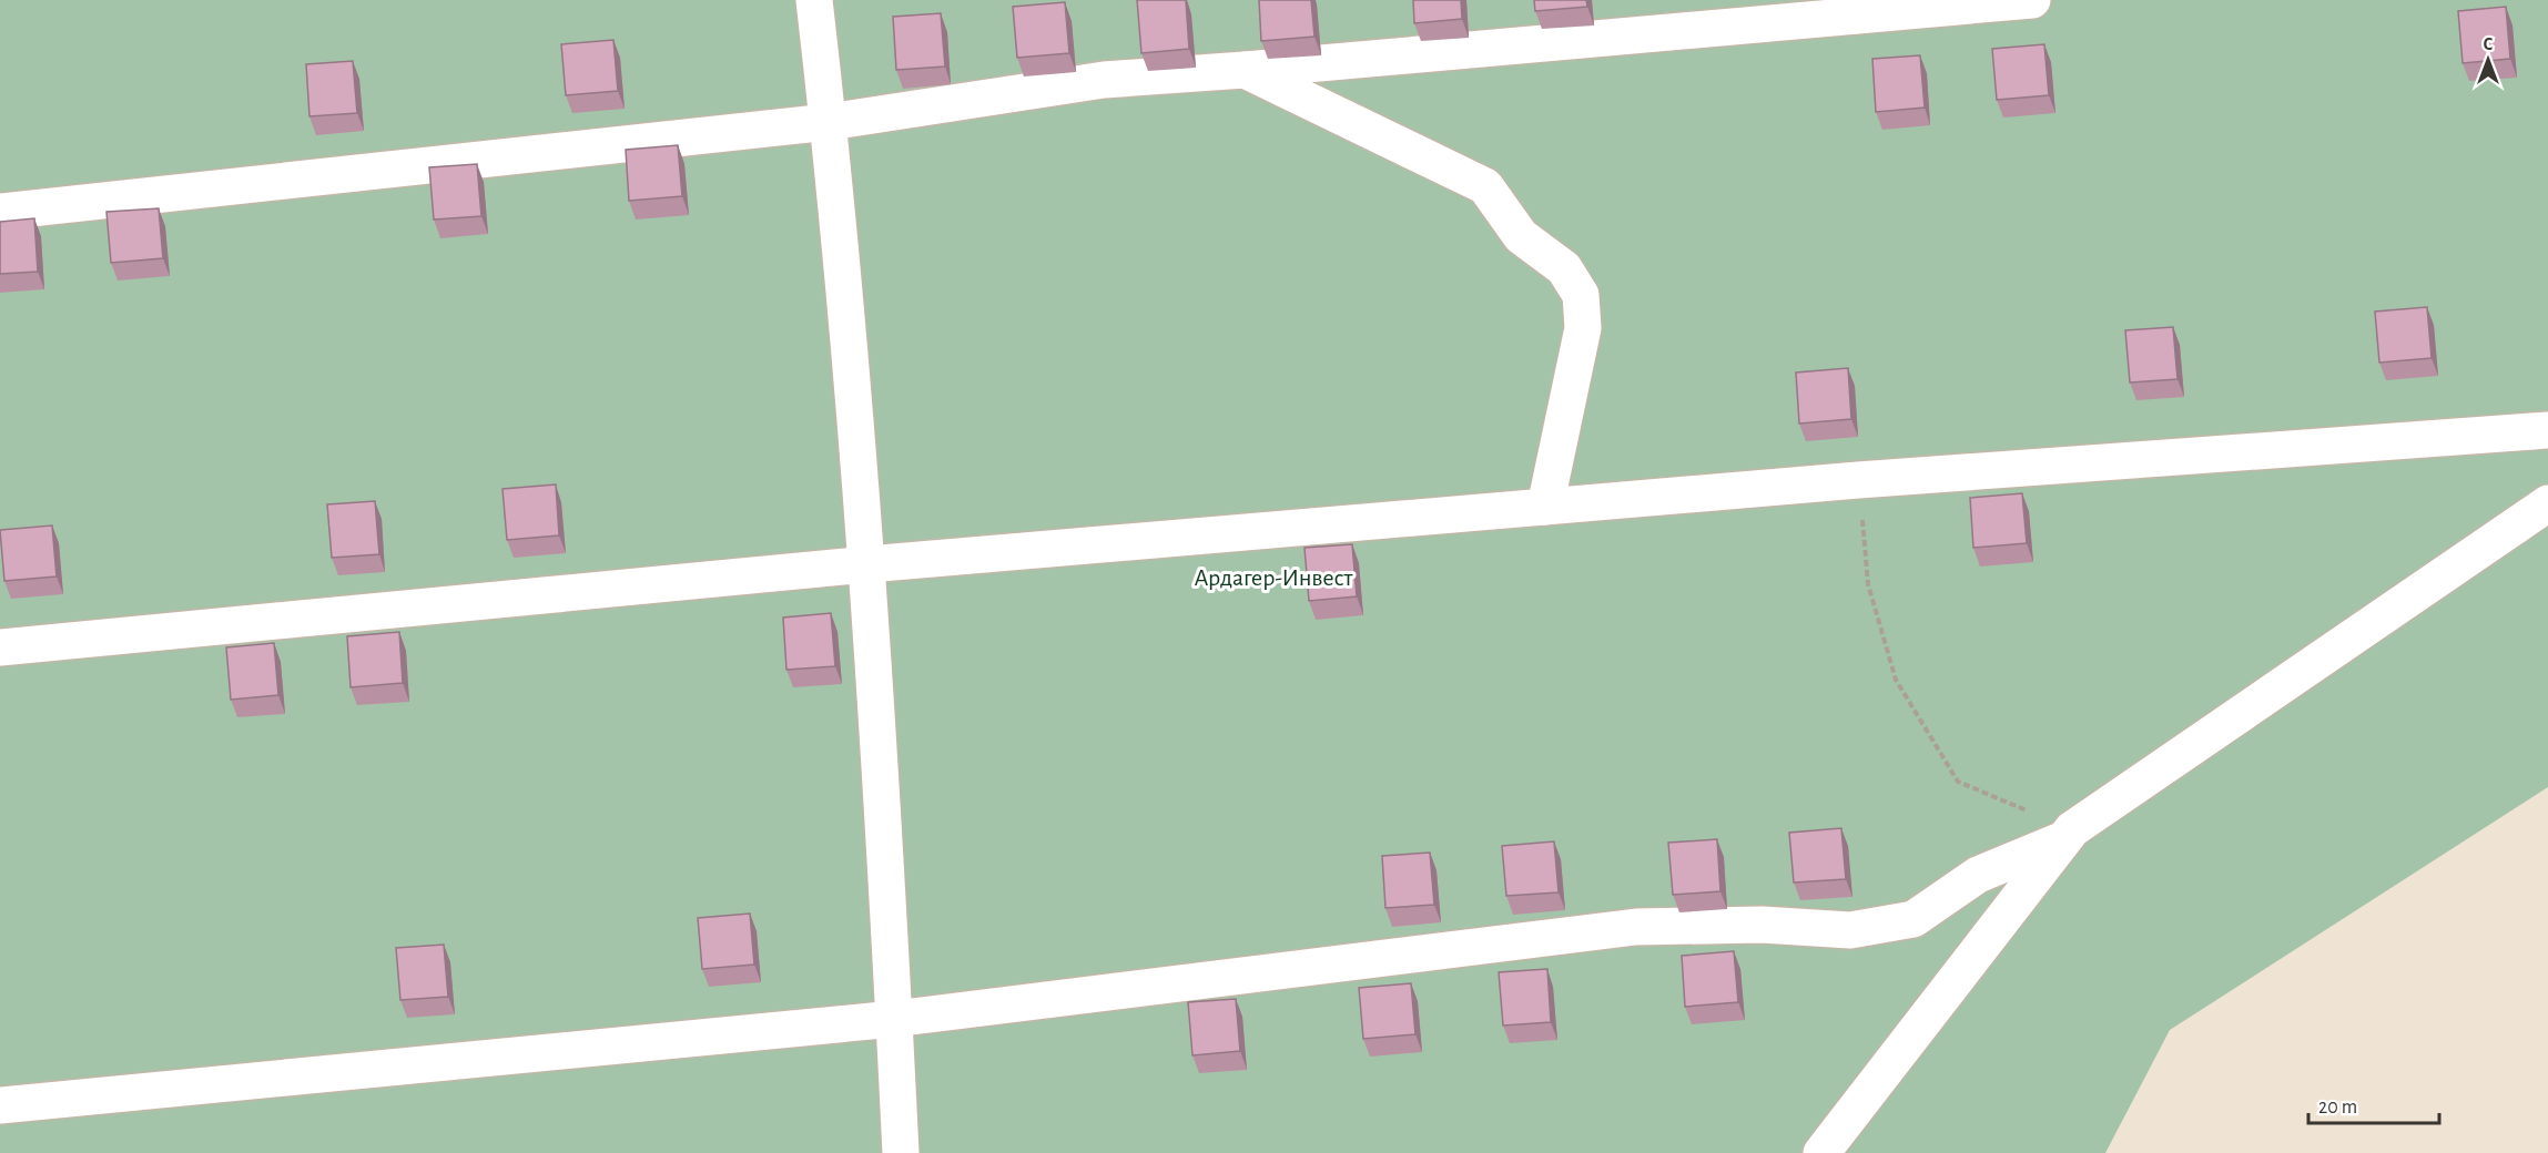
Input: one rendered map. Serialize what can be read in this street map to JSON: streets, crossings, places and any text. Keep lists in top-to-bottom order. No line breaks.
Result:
{"parks":["Ардагер-Инвест"],"scale_bar":"20 m","north":"top"}
